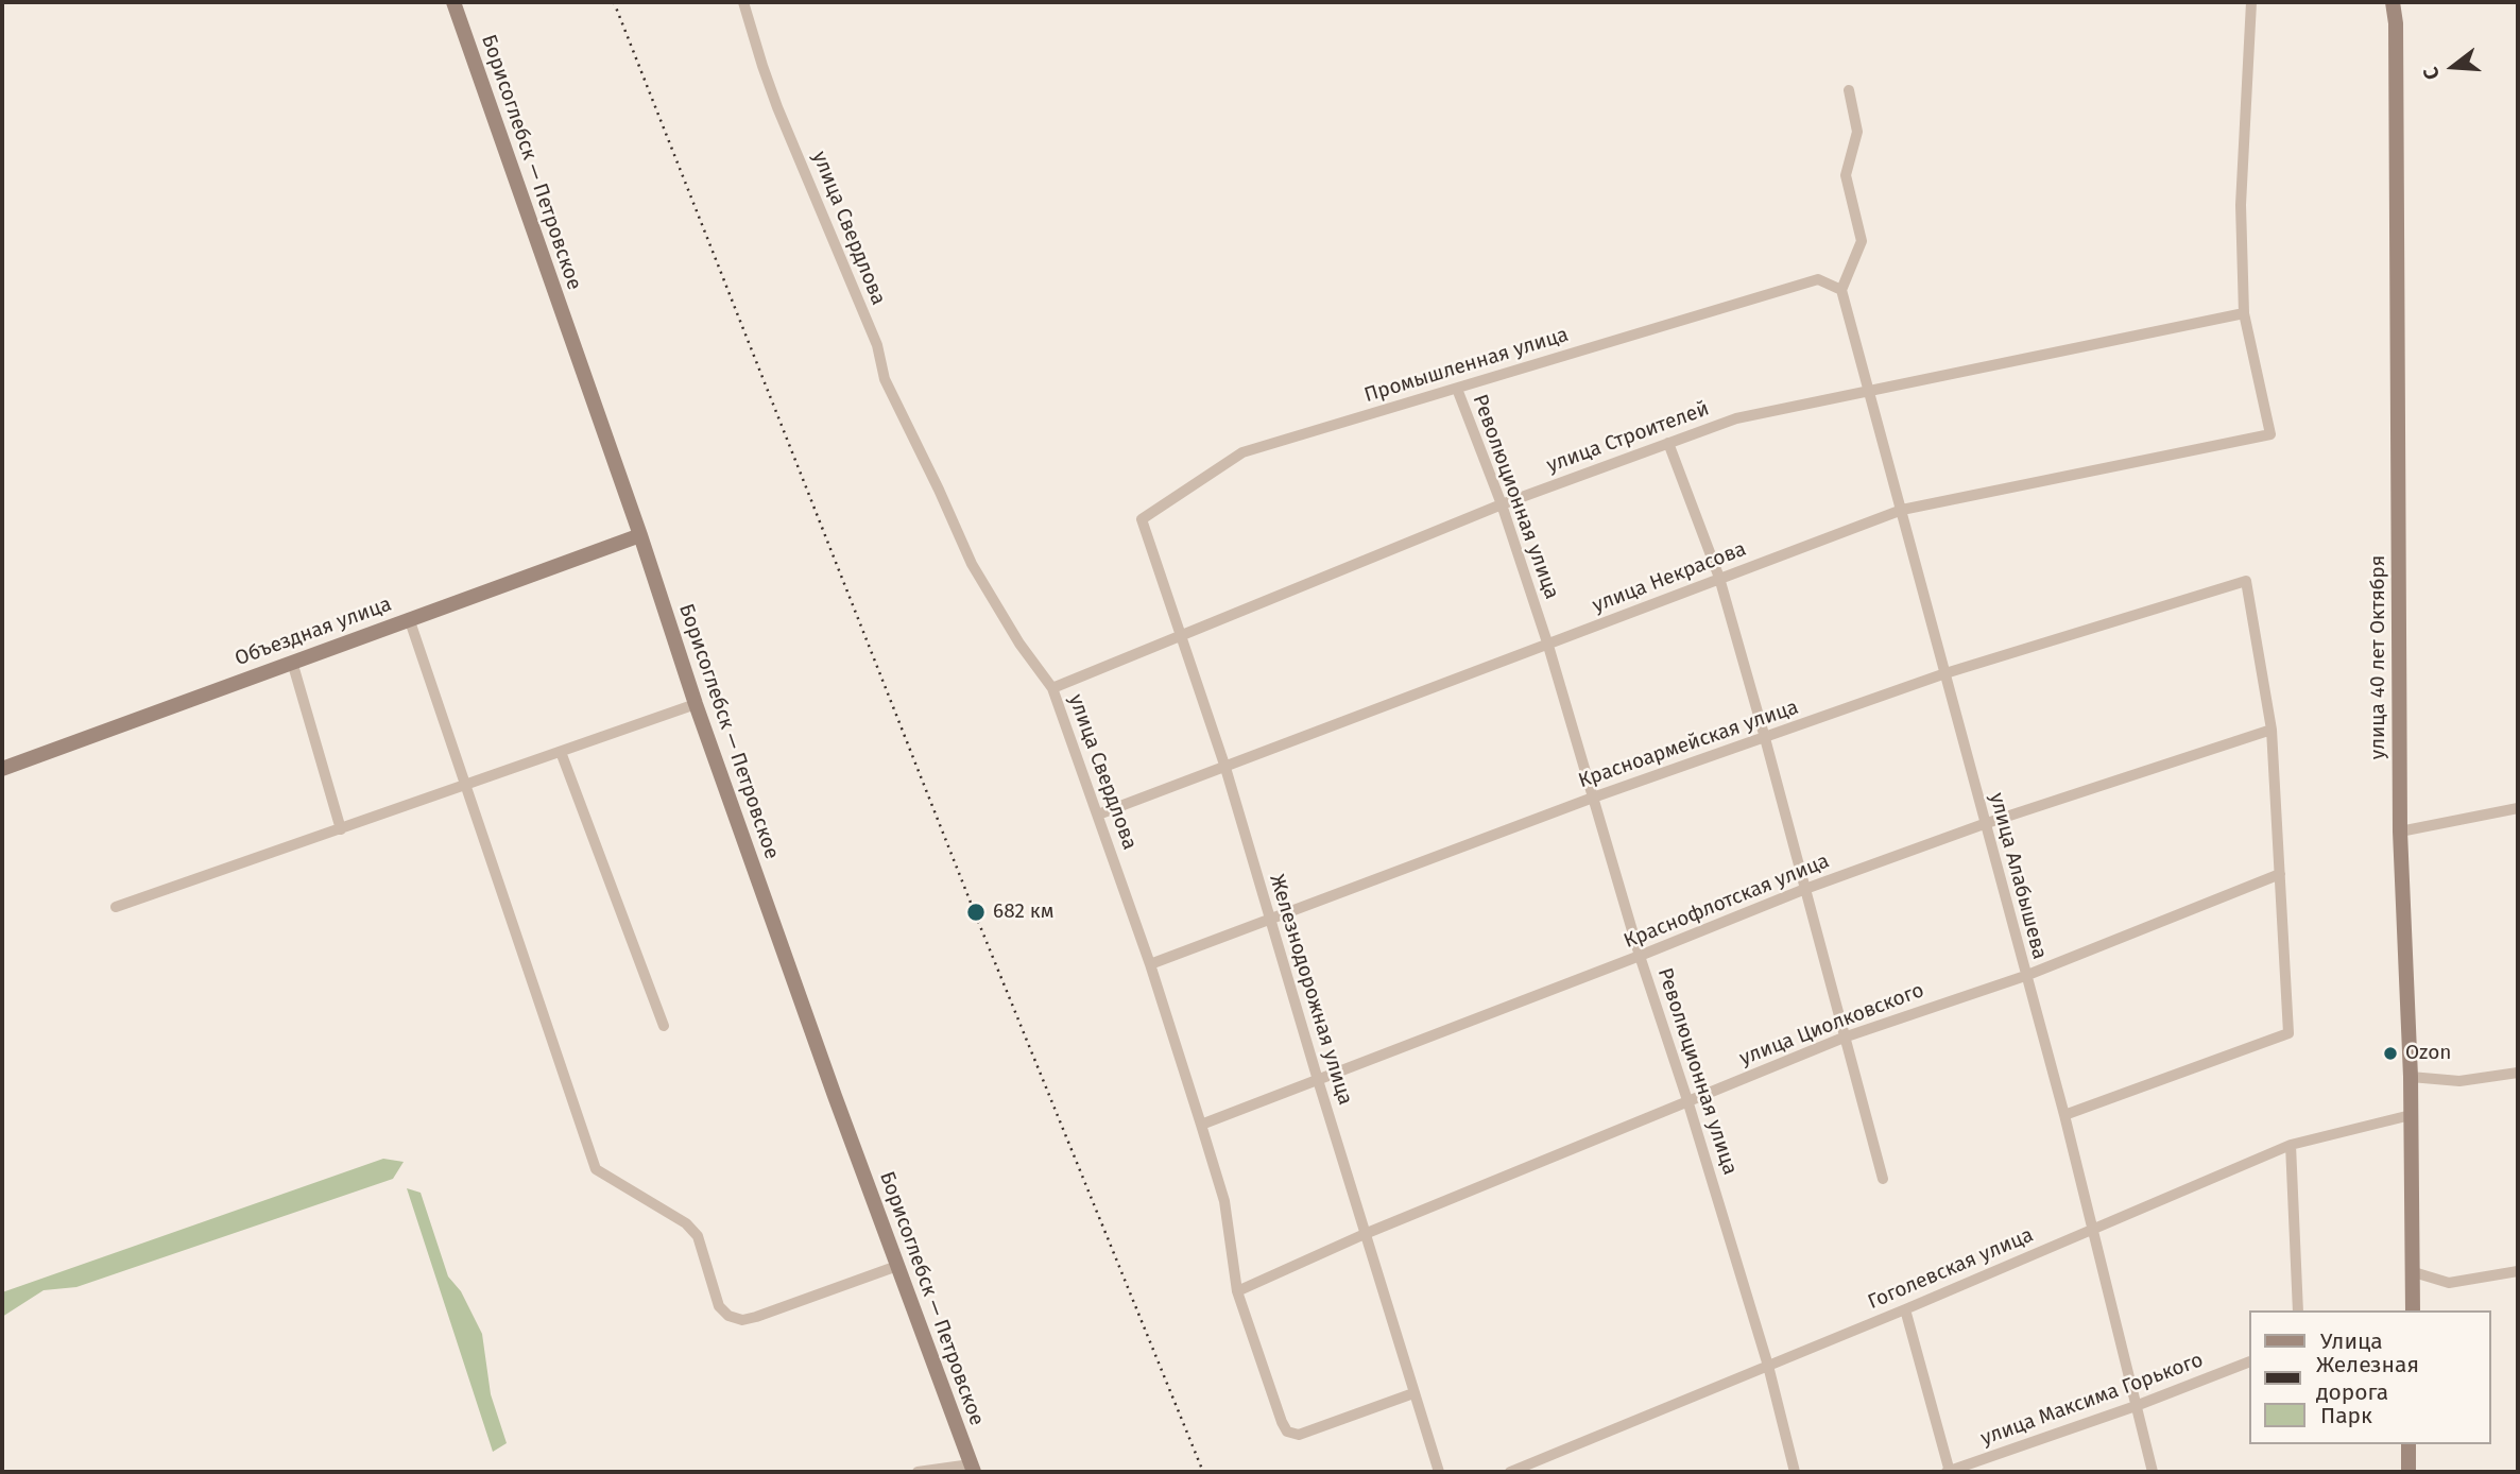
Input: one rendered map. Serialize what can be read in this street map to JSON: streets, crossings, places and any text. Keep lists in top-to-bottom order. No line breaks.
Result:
{"streets":{"street":["Борисоглебск — Петровское","улица Свердлова","Промышленная улица","улица Строителей","Революционная улица","улица Некрасова","Объездная улица","улица 40 лет Октября","Красноармейская улица","улица Алабышева","Краснофлотская улица","Железнодорожная улица","улица Циолковского","Гоголевская улица","улица Максима Горького"]},"crossings":[["Борисоглебск — Петровское","Объездная улица"],["улица Свердлова","улица Строителей"],["улица Свердлова","улица Некрасова"],["улица Свердлова","Красноармейская улица"],["улица Свердлова","Краснофлотская улица"],["улица Свердлова","Железнодорожная улица"],["улица Свердлова","улица Циолковского"],["Промышленная улица","Революционная улица"],["Промышленная улица","улица Алабышева"],["Промышленная улица","Железнодорожная улица"],["улица Строителей","Революционная улица"],["улица Строителей","улица Некрасова"],["улица Строителей","улица Алабышева"],["улица Строителей","Железнодорожная улица"],["Революционная улица","улица Некрасова"],["Революционная улица","Красноармейская улица"],["Революционная улица","Краснофлотская улица"],["Революционная улица","улица Циолковского"],["Революционная улица","Гоголевская улица"],["улица Некрасова","улица Алабышева"],["улица Некрасова","Железнодорожная улица"],["улица 40 лет Октября","Гоголевская улица"],["Красноармейская улица","улица Алабышева"],["Красноармейская улица","Краснофлотская улица"],["Красноармейская улица","Железнодорожная улица"],["улица Алабышева","Краснофлотская улица"],["улица Алабышева","улица Циолковского"],["улица Алабышева","Гоголевская улица"],["улица Алабышева","улица Максима Горького"],["Краснофлотская улица","Железнодорожная улица"],["Железнодорожная улица","улица Циолковского"]],"places":["682 км","Ozon"],"legend":["Улица","Железная дорога","Парк"],"north":"left"}
